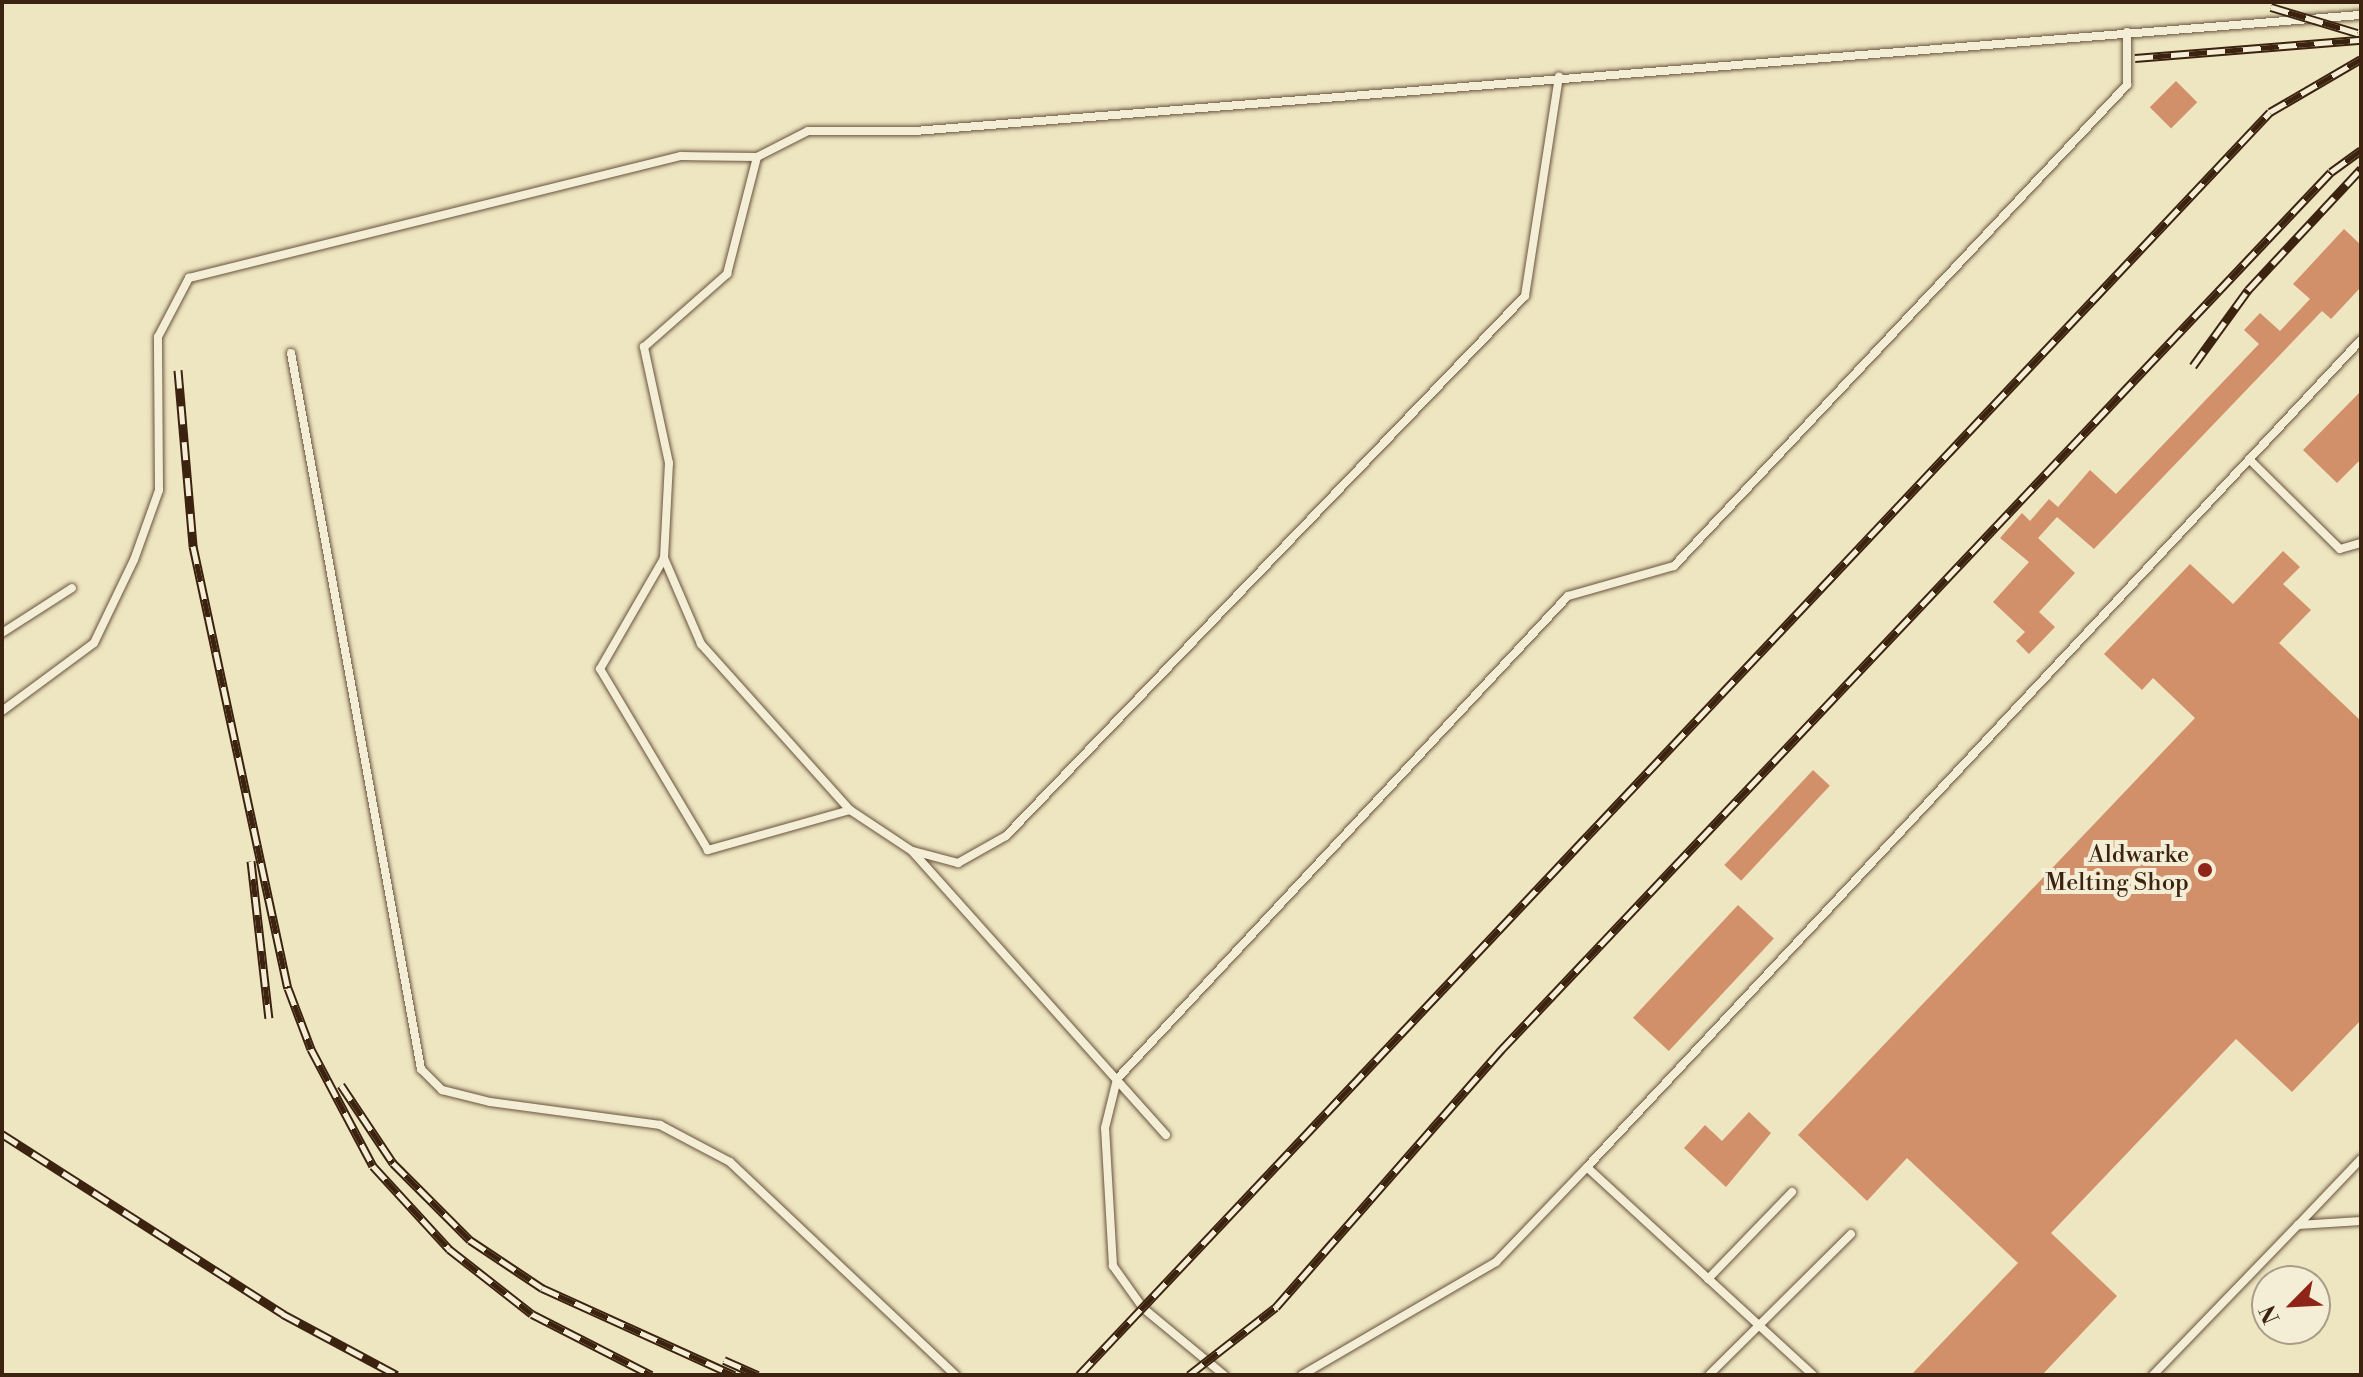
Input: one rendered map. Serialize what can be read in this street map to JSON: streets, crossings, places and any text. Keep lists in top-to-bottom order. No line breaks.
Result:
{"places":["Aldwarke Melting Shop"],"north":"bottom left"}
